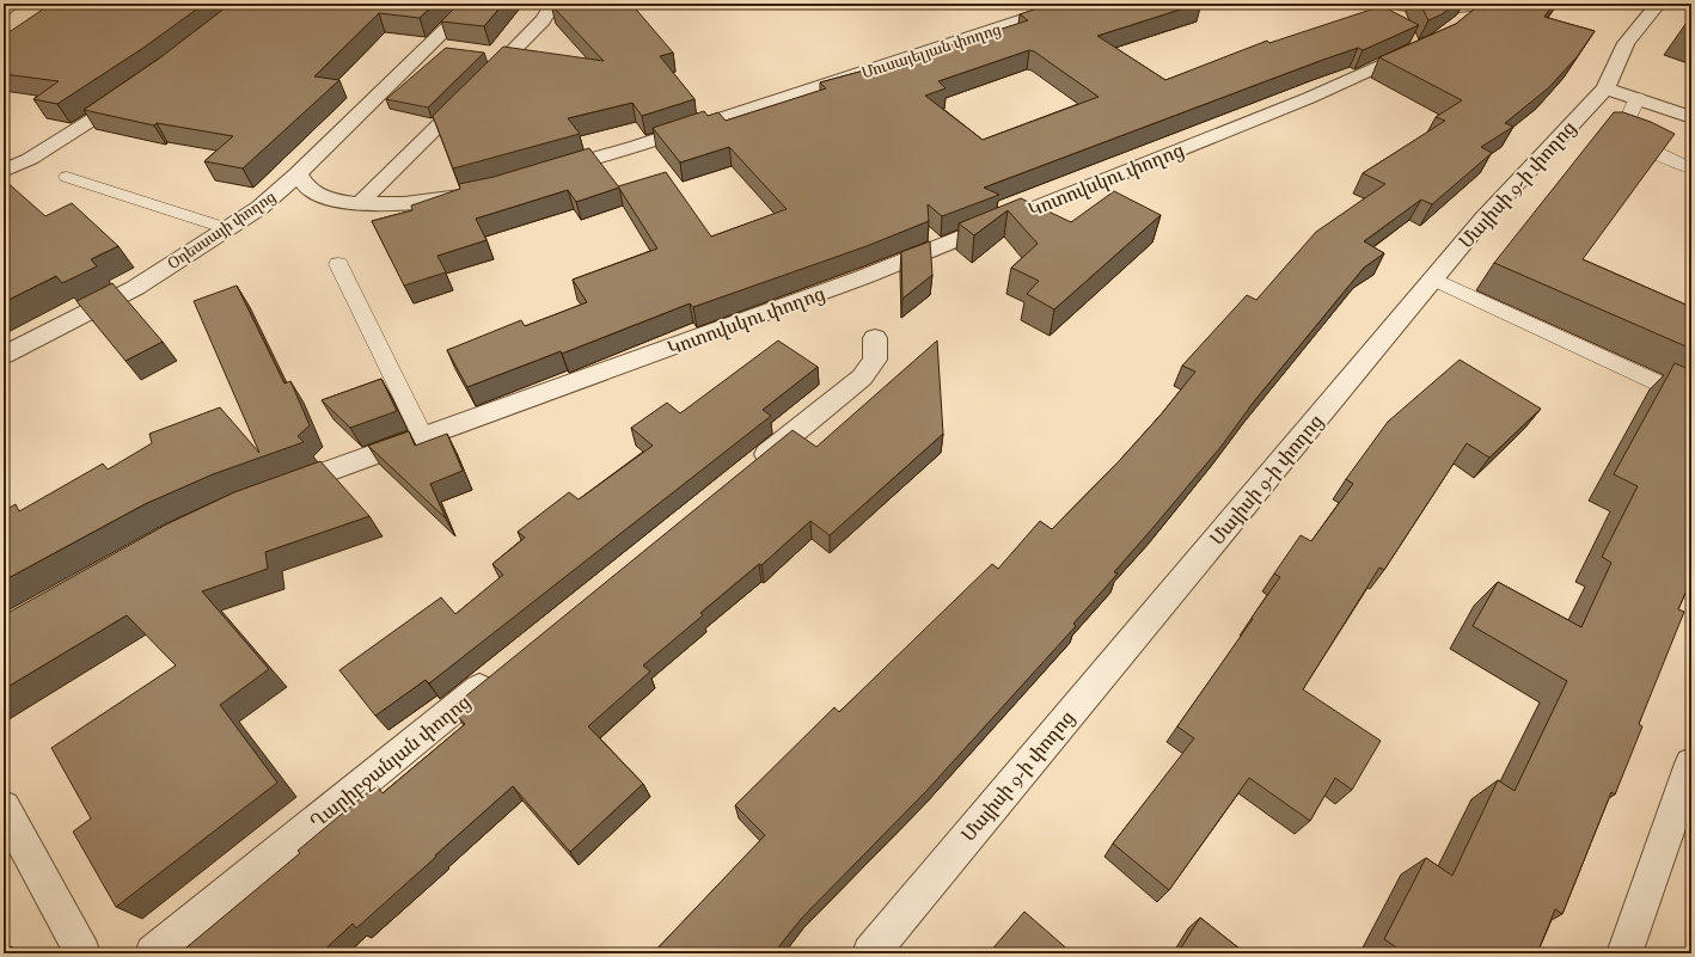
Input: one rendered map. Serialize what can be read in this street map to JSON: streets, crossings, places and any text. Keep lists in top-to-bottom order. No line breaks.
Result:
{"streets":{"street":["Մուսայելյան փողոց","Կոտովսկու փողոց","Մայիսի 9-ի փողոց","Օդեսսայի փողոց","Ղարիբջանյան փողոց"]}}
